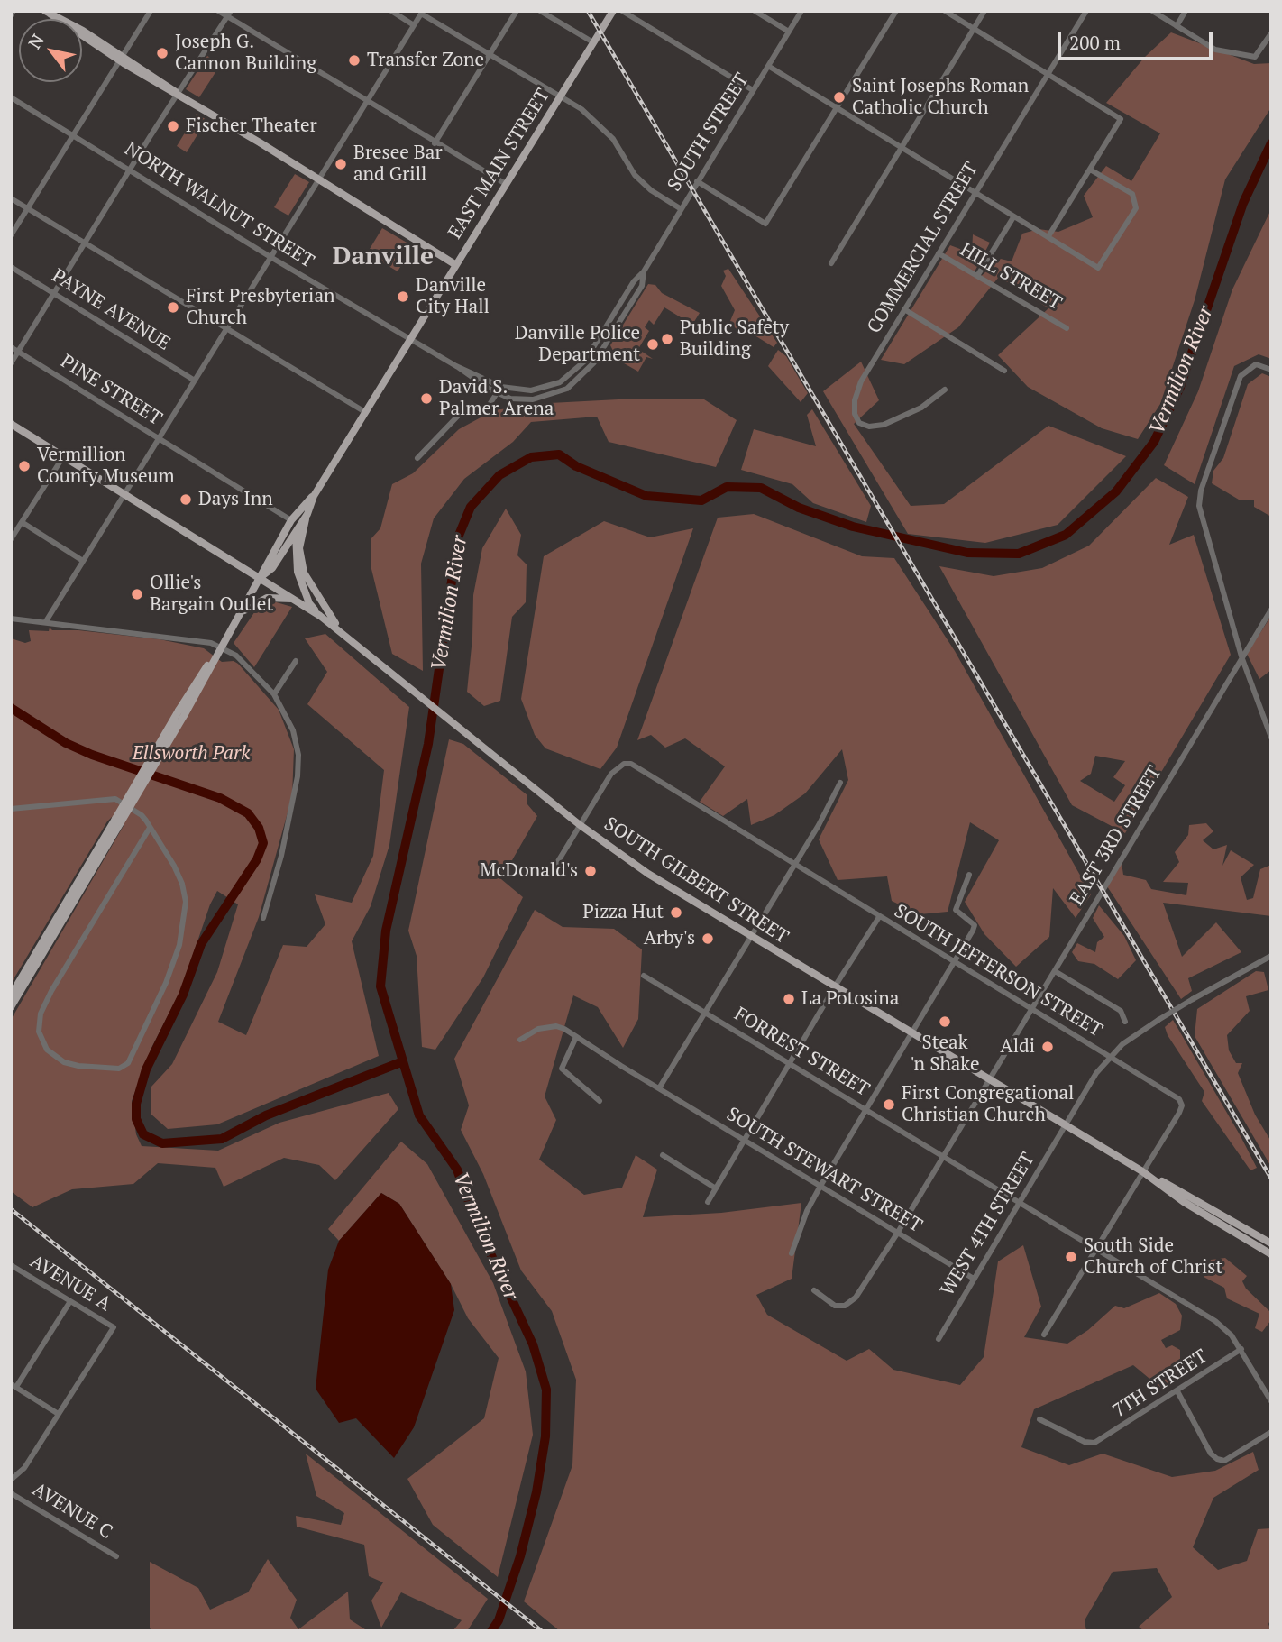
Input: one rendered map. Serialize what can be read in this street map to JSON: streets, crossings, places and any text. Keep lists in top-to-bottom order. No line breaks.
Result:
{"streets":{"main road":["EAST MAIN STREET","SOUTH GILBERT STREET"],"street":["SOUTH STREET","NORTH WALNUT STREET","COMMERCIAL STREET","HILL STREET","PAYNE AVENUE","PINE STREET","EAST 3RD STREET","SOUTH JEFFERSON STREET","FORREST STREET","SOUTH STEWART STREET","WEST 4TH STREET","AVENUE A","7TH STREET","AVENUE C"]},"crossings":[["SOUTH STREET","NORTH WALNUT STREET"],["EAST MAIN STREET","NORTH WALNUT STREET"],["EAST MAIN STREET","PINE STREET"],["EAST MAIN STREET","SOUTH GILBERT STREET"],["COMMERCIAL STREET","HILL STREET"],["EAST 3RD STREET","SOUTH GILBERT STREET"],["EAST 3RD STREET","SOUTH JEFFERSON STREET"],["EAST 3RD STREET","FORREST STREET"],["EAST 3RD STREET","SOUTH STEWART STREET"],["SOUTH GILBERT STREET","SOUTH JEFFERSON STREET"],["SOUTH GILBERT STREET","WEST 4TH STREET"],["SOUTH JEFFERSON STREET","WEST 4TH STREET"],["FORREST STREET","WEST 4TH STREET"],["FORREST STREET","7TH STREET"],["SOUTH STEWART STREET","WEST 4TH STREET"]],"districts":["Danville"],"water":["Vermilion River"],"parks":["Ellsworth Park"],"places":["Joseph G. Cannon Building","Transfer Zone","Saint Josephs Roman Catholic Church","Fischer Theater","Bresee Bar and Grill","Danville City Hall","First Presbyterian Church","Public Safety Building","Danville Police Department","David S. Palmer Arena","Vermillion County Museum","Days Inn","Ollie's Bargain Outlet","McDonald's","Pizza Hut","Arby's","La Potosina","Steak 'n Shake","Aldi","First Congregational Christian Church","South Side Church of Christ"],"scale_bar":"200 m","north":"top left"}
